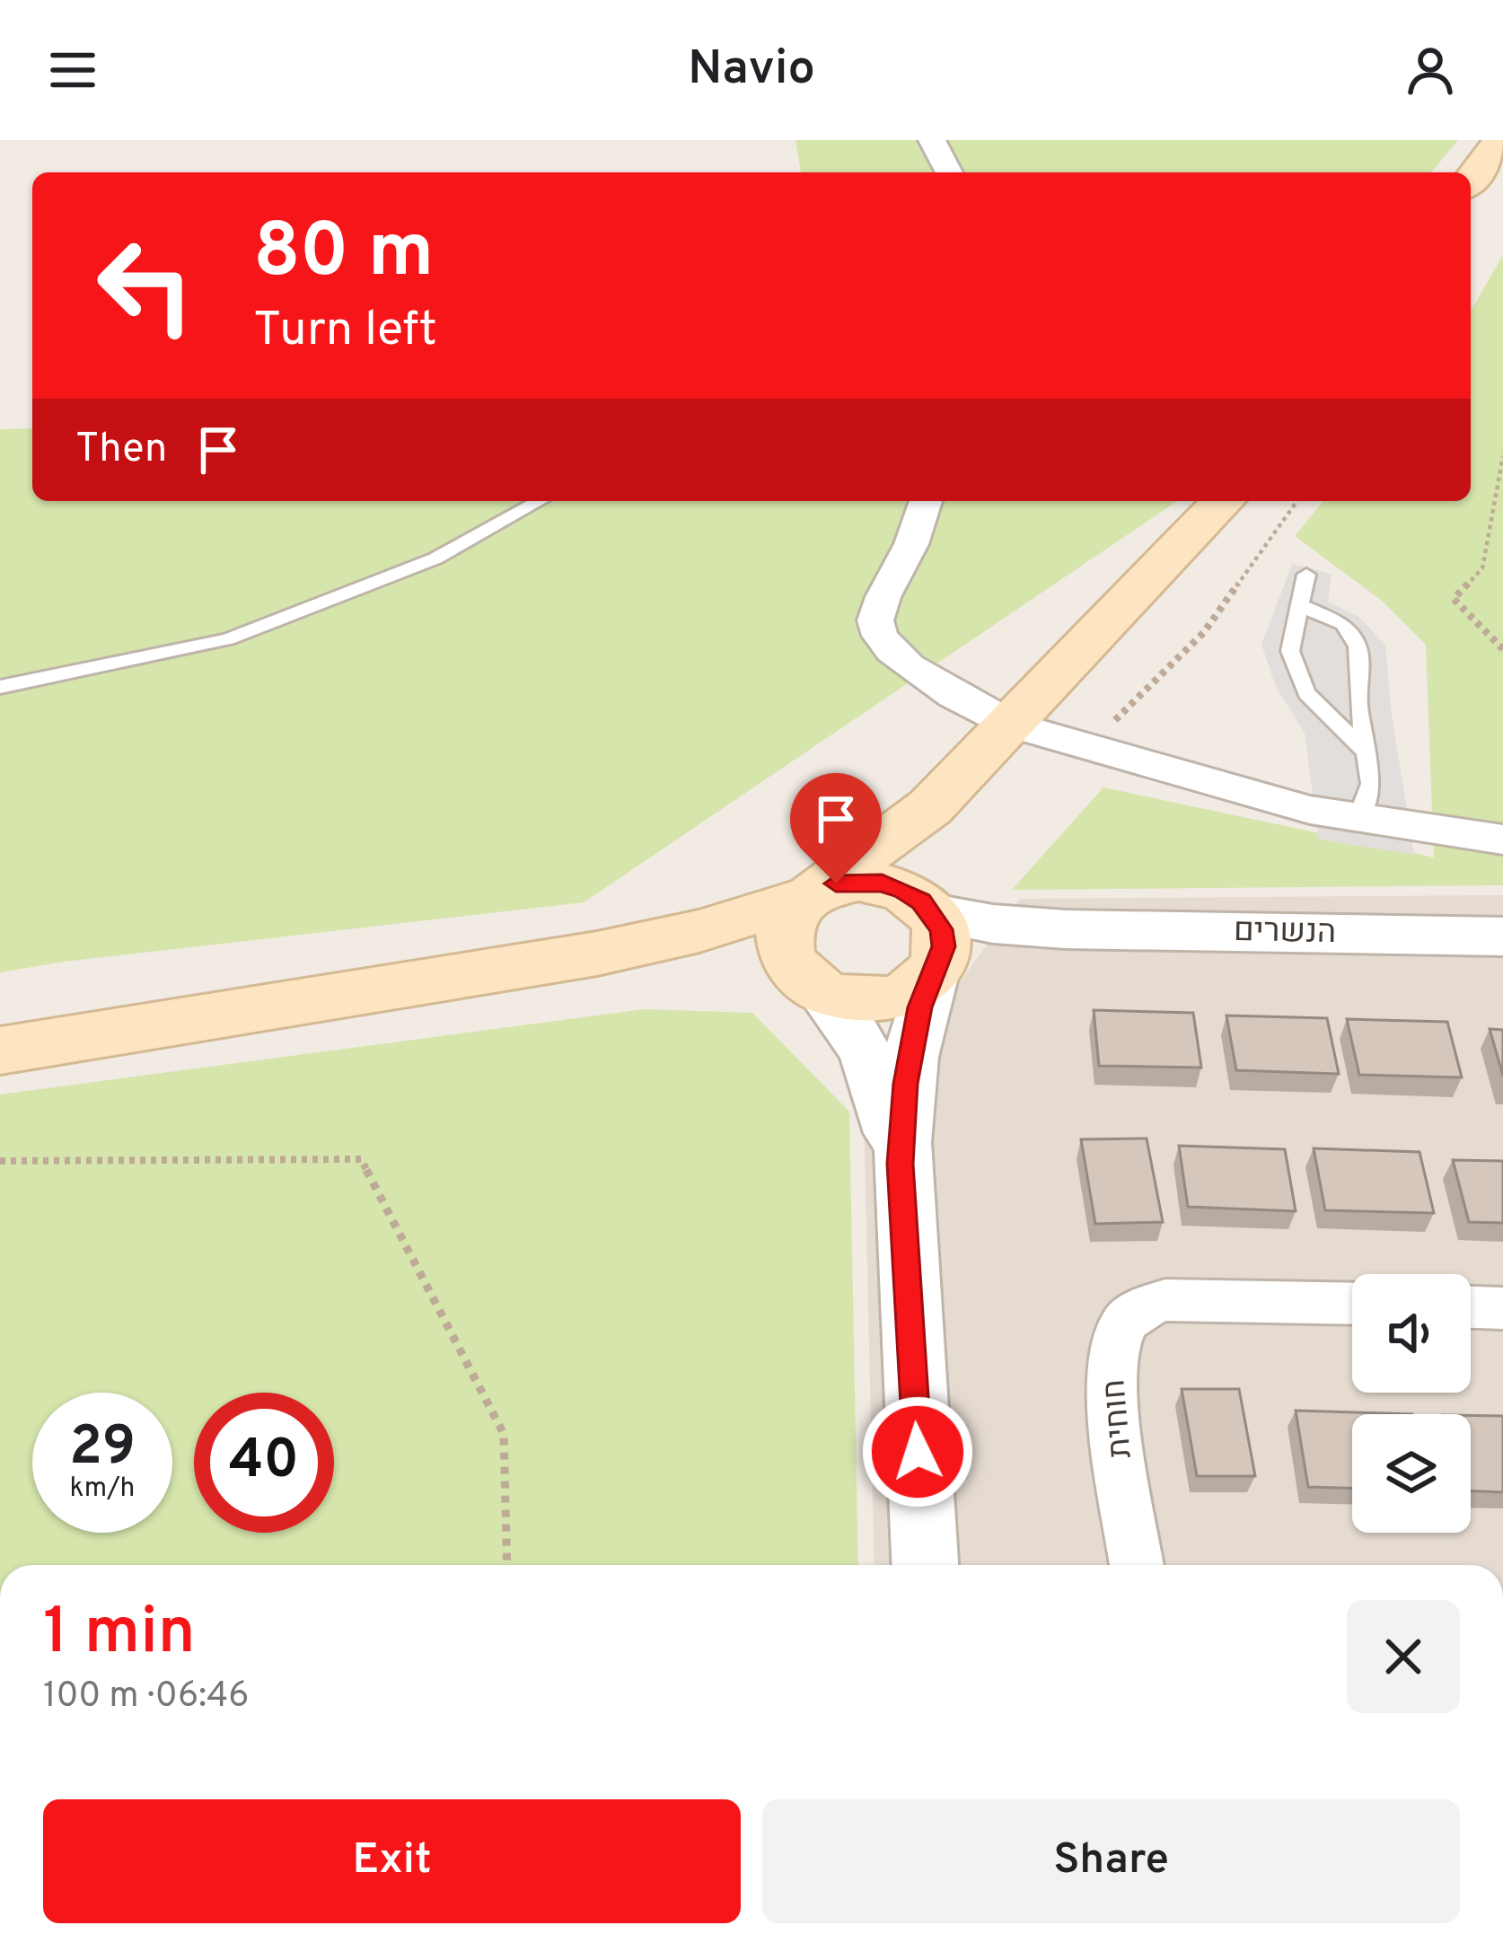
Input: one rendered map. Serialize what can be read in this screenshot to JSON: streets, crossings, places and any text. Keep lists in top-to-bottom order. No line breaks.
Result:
{"streets":{"street":["הנשרים","חוחית"]},"page":{"header":"Navio","turn":["80 m","Turn left"],"then":"Then","speed":"29 km/h","limit":"40","heading":["1 min","100 m · 06:46"],"buttons":["Exit","Share"]}}
